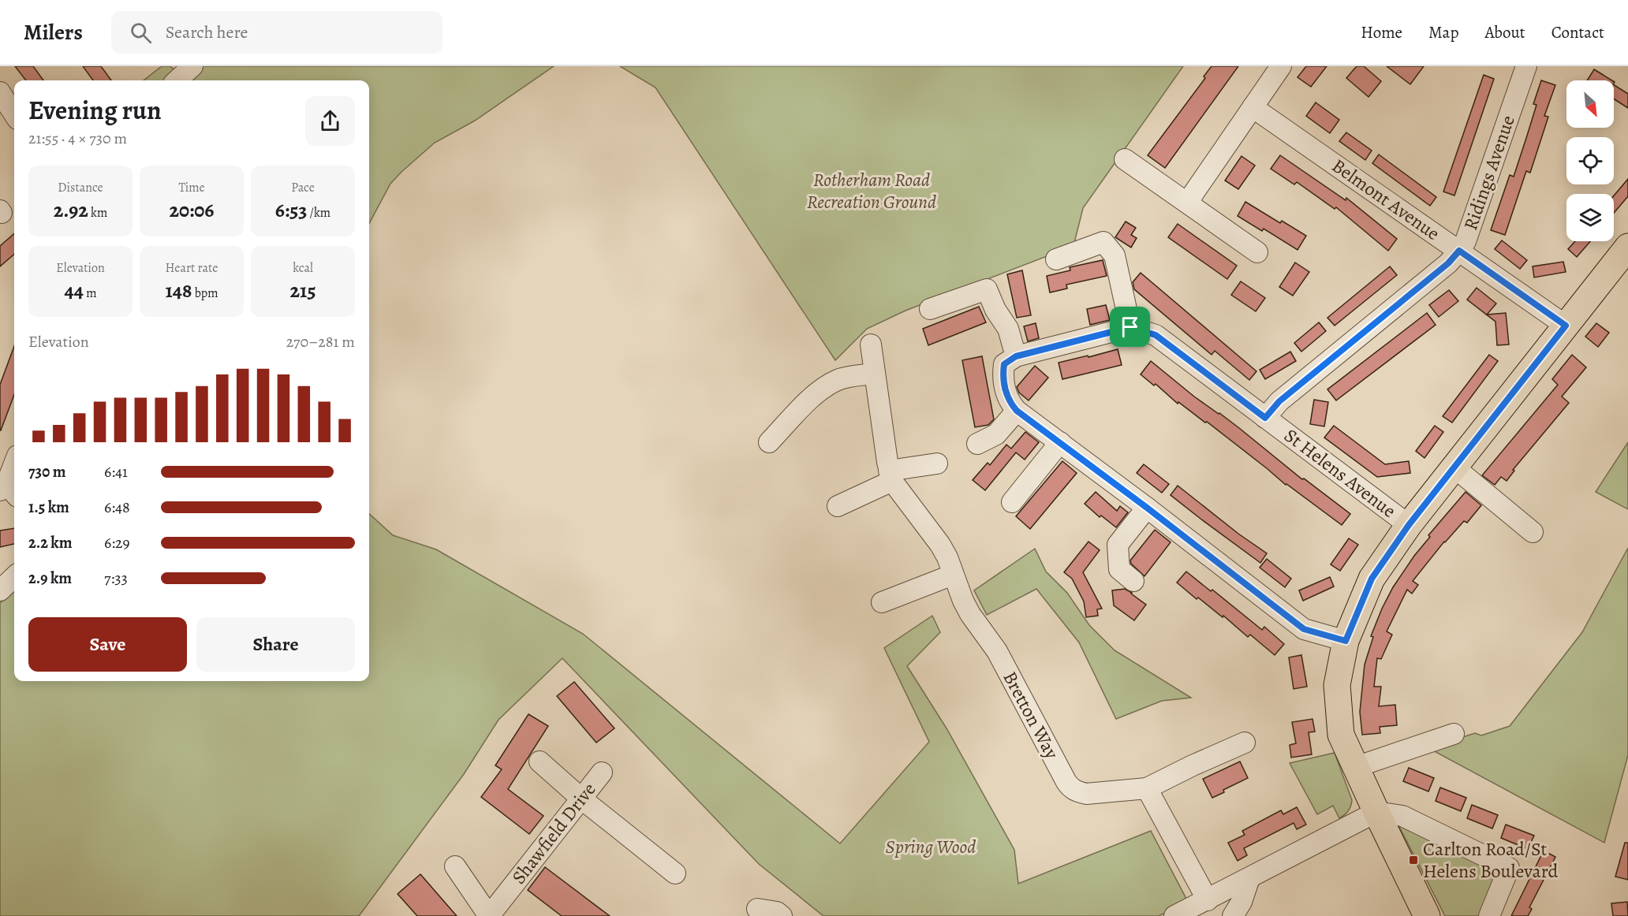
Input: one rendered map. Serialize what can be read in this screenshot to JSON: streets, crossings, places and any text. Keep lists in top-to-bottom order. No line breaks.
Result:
{"streets":{"street":["Ridings Avenue","Belmont Avenue","St Helens Avenue","Bretton Way","Shawfield Drive"]},"crossings":[["Ridings Avenue","Belmont Avenue"],["Ridings Avenue","St Helens Avenue"]],"parks":["Rotherham Road Recreation Ground","Spring Wood"],"places":{"transit":["Carlton Road/St Helens Boulevard"]},"north":"bottom right","page":{"header":"Milers","search":"Search here","nav":["Home","Map","About","Contact"],"heading":["Evening run","21:55 · 4 × 730 m"],"stats":[["Distance","2.92 km"],["Time","20:06"],["Pace","6:53 /km"],["Elevation","44 m"],["Heart rate","148 bpm"],["kcal","215"]],"chart":["Elevation","270–281 m"],"list":[{"name":"730 m","note":"6:41"},{"name":"1.5 km","note":"6:48"},{"name":"2.2 km","note":"6:29"},{"name":"2.9 km","note":"7:33"}],"buttons":["Save","Share"]}}
